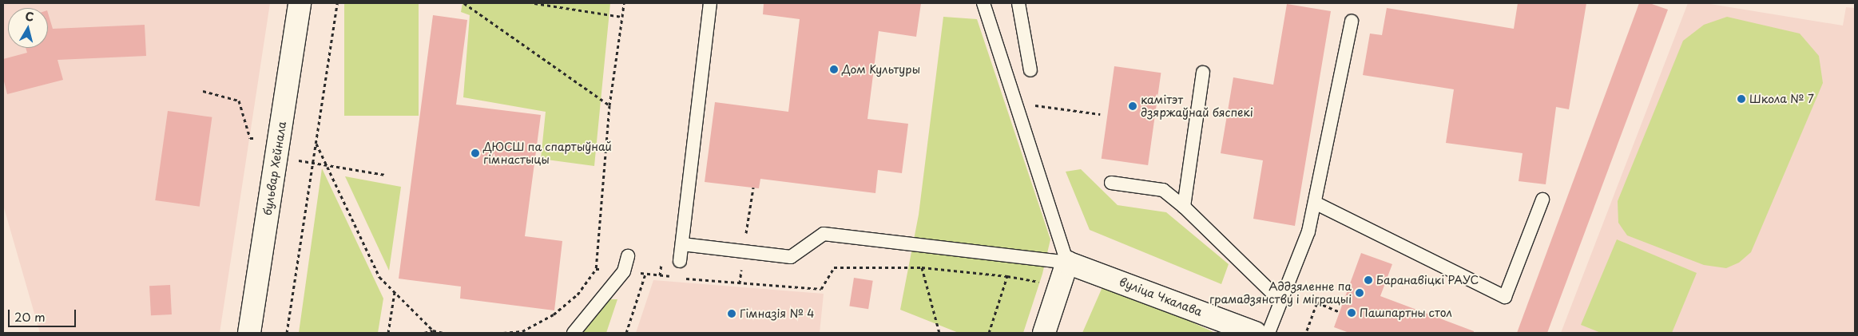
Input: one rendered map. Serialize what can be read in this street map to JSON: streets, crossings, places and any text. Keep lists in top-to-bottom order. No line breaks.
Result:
{"streets":{"street":["бульвар Хейнала","вуліца Чкалава"]},"places":["Дом Культуры","Школа № 7","камітэт дзяржаўнай бяспекі","ДЮСШ па спартыўнай гімнастыцы","Баранавіцкі РАУС","Аддзяленне па грамадзянству і міграцыі","Пашпартны стол","Гімназія № 4"],"scale_bar":"20 m","north":"top"}
